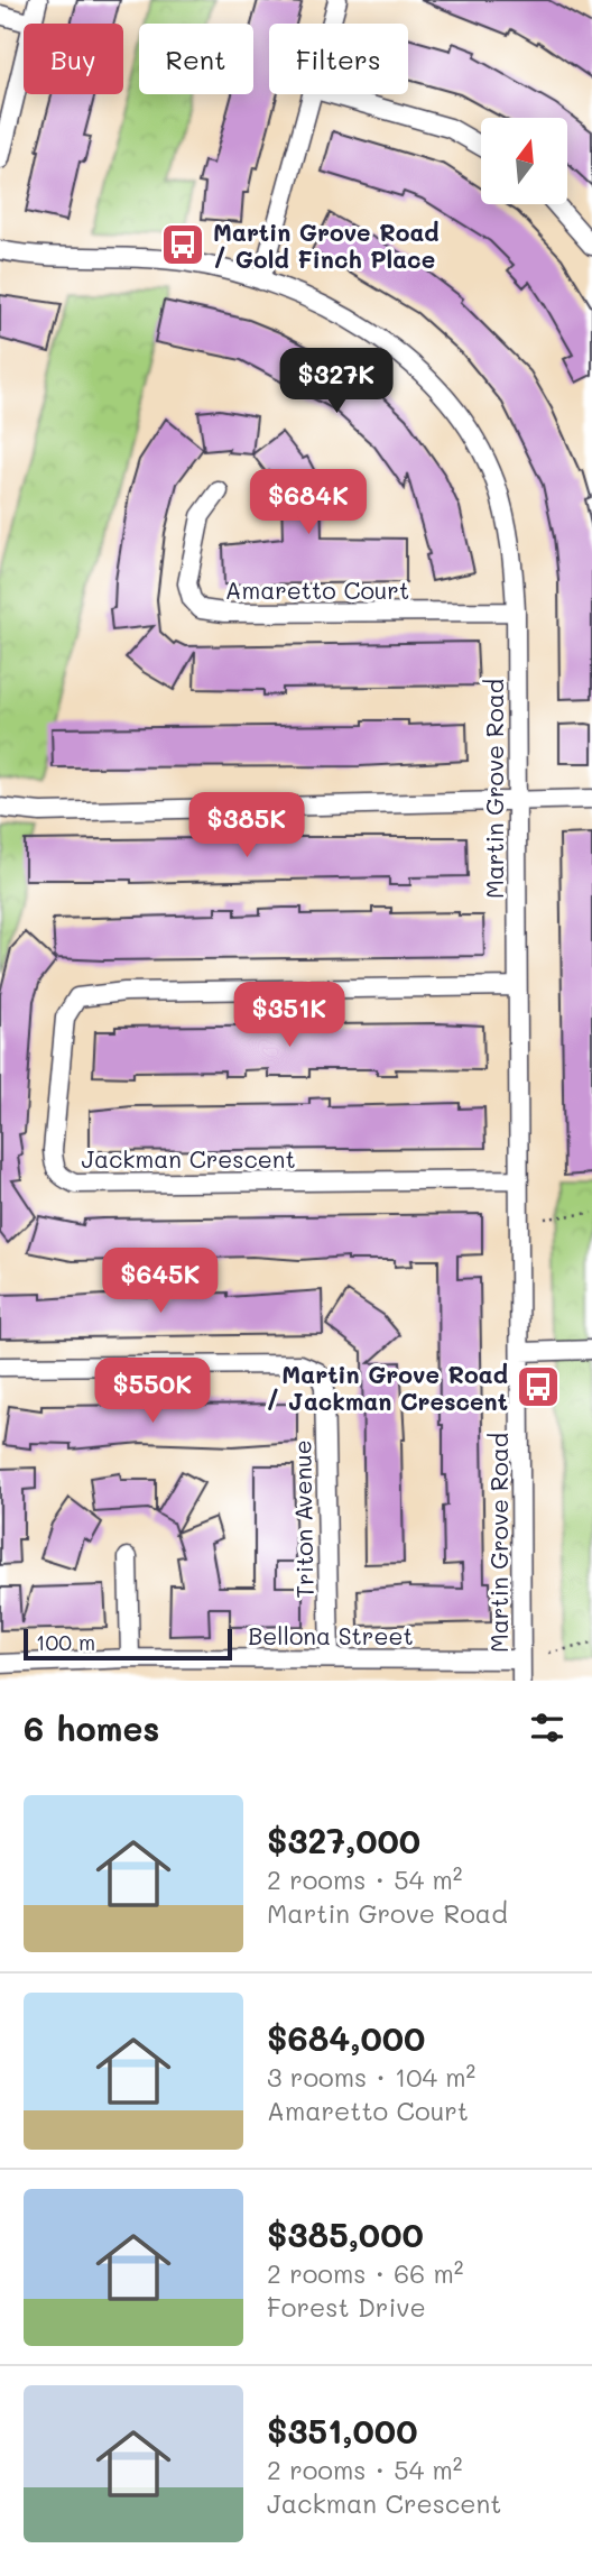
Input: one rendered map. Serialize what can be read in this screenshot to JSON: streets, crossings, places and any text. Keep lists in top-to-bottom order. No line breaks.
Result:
{"streets":{"street":["Amaretto Court","Martin Grove Road","Jackman Crescent","Triton Avenue","Bellona Street"]},"crossings":[["Amaretto Court","Martin Grove Road"],["Martin Grove Road","Jackman Crescent"],["Martin Grove Road","Bellona Street"],["Triton Avenue","Bellona Street"]],"places":{"bus stop":["Martin Grove Road / Gold Finch Place","Martin Grove Road / Jackman Crescent"]},"scale_bar":"100 m","north":"top","page":{"chip":["Buy","Rent","Filters"],"price":["$327K","$684K","$385K","$351K","$645K","$550K"],"scale":"100 m","heading":"6 homes","list":[{"name":"$327,000","note":"2 rooms · 54 m² · Martin Grove Road"},{"name":"$684,000","note":"3 rooms · 104 m² · Amaretto Court"},{"name":"$385,000","note":"2 rooms · 66 m² · Forest Drive"},{"name":"$351,000","note":"2 rooms · 54 m² · Jackman Crescent"}]}}
